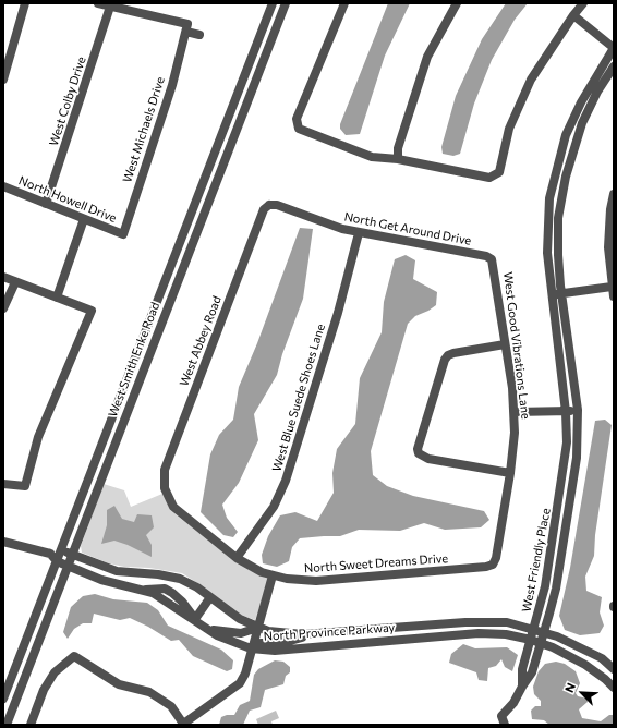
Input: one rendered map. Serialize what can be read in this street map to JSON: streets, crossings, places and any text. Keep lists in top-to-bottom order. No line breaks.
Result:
{"streets":{"street":["West Colby Drive","West Michaels Drive","North Howell Drive","North Get Around Drive","West Abbey Road","West Good Vibrations Lane","West Smith Enke Road","West Blue Suede Shoes Lane","West Friendly Place","North Sweet Dreams Drive","North Province Parkway"]},"crossings":[["West Colby Drive","North Howell Drive"],["West Michaels Drive","North Howell Drive"],["North Get Around Drive","West Abbey Road"],["North Get Around Drive","West Good Vibrations Lane"],["North Get Around Drive","West Blue Suede Shoes Lane"],["West Abbey Road","North Sweet Dreams Drive"],["West Good Vibrations Lane","North Sweet Dreams Drive"],["West Smith Enke Road","North Province Parkway"],["West Blue Suede Shoes Lane","North Sweet Dreams Drive"],["West Friendly Place","North Province Parkway"]],"north":"top left"}
